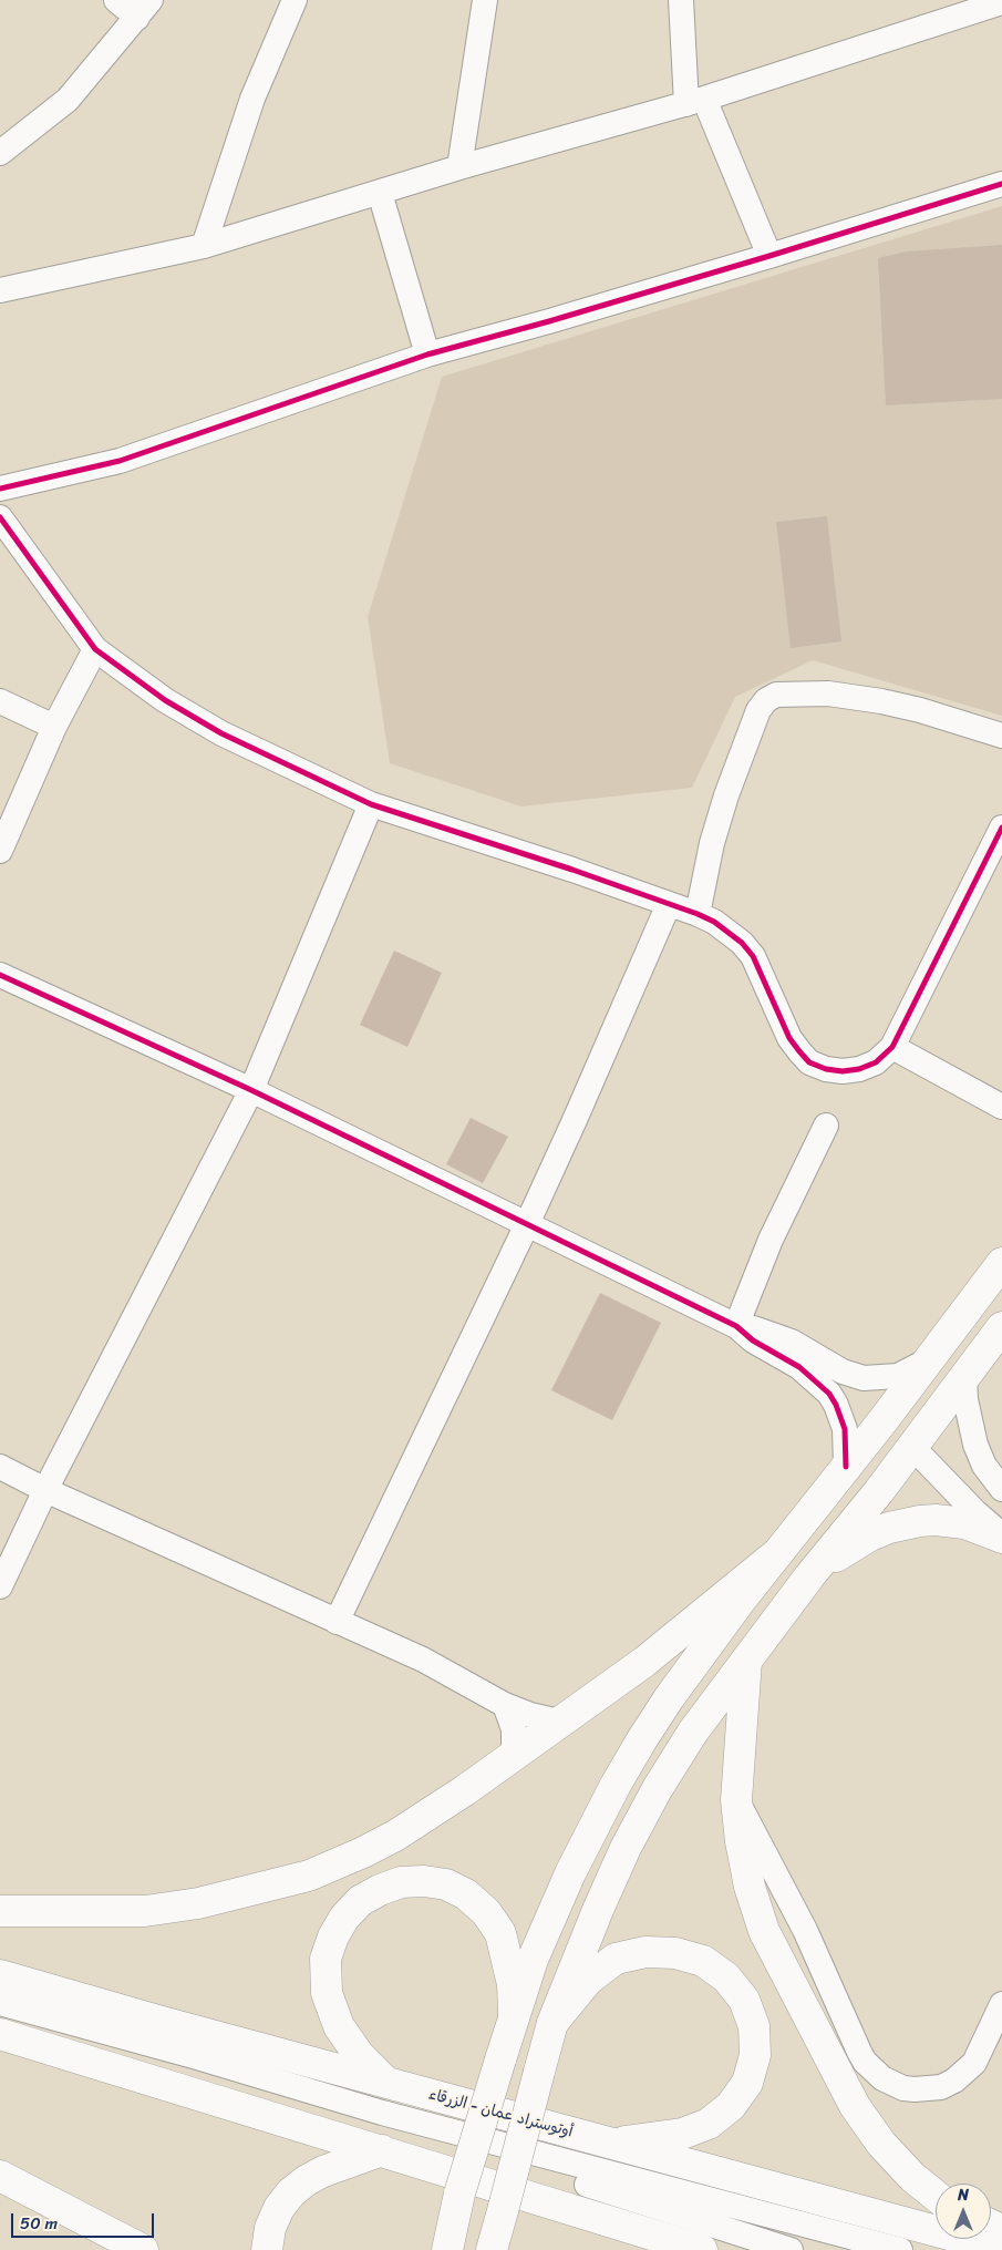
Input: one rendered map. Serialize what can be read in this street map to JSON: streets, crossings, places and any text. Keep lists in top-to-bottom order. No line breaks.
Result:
{"streets":{"main road":["أوتوستراد عمان - الزرقاء"]},"scale_bar":"50 m","north":"top"}
